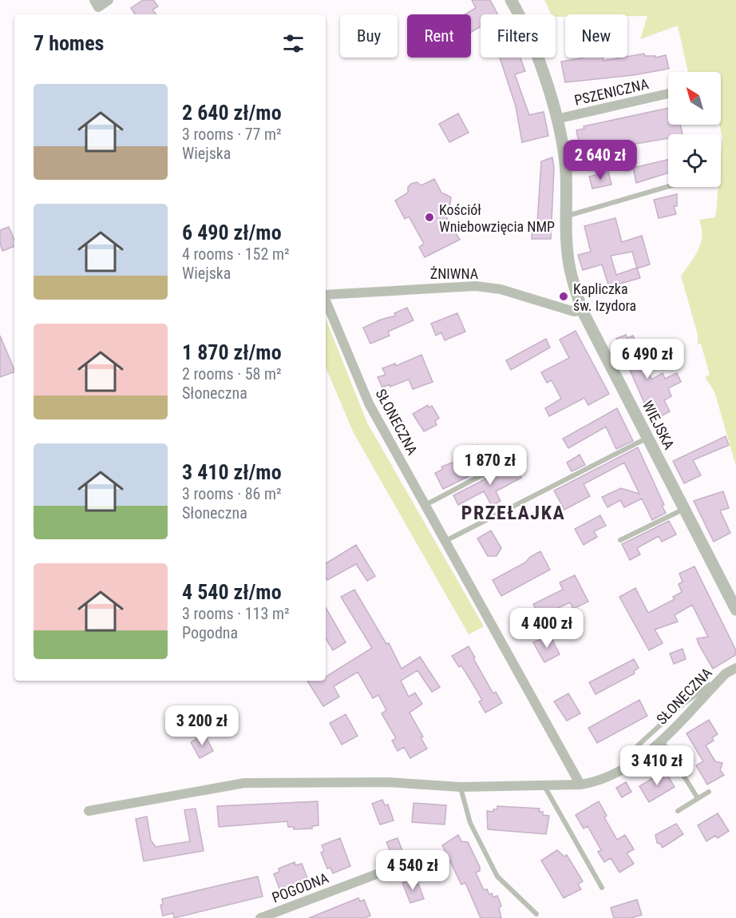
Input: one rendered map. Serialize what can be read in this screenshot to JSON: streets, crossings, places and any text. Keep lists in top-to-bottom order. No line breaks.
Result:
{"streets":{"street":["PSZENICZNA","ŻNIWNA","SŁONECZNA","WIEJSKA","POGODNA"]},"crossings":[["PSZENICZNA","WIEJSKA"],["ŻNIWNA","WIEJSKA"]],"districts":["PRZEŁAJKA"],"places":["Kościół Wniebowzięcia NMP","Kapliczka św. Izydora"],"north":"top left","page":{"chip":["Buy","Rent","Filters","New"],"heading":"7 homes","list":[{"name":"2 640 zł/mo","note":"3 rooms · 77 m² · Wiejska"},{"name":"6 490 zł/mo","note":"4 rooms · 152 m² · Wiejska"},{"name":"1 870 zł/mo","note":"2 rooms · 58 m² · Słoneczna"},{"name":"3 410 zł/mo","note":"3 rooms · 86 m² · Słoneczna"},{"name":"4 540 zł/mo","note":"3 rooms · 113 m² · Pogodna"}],"price":["2 640 zł","6 490 zł","1 870 zł","4 400 zł","3 200 zł","3 410 zł","4 540 zł"]}}
